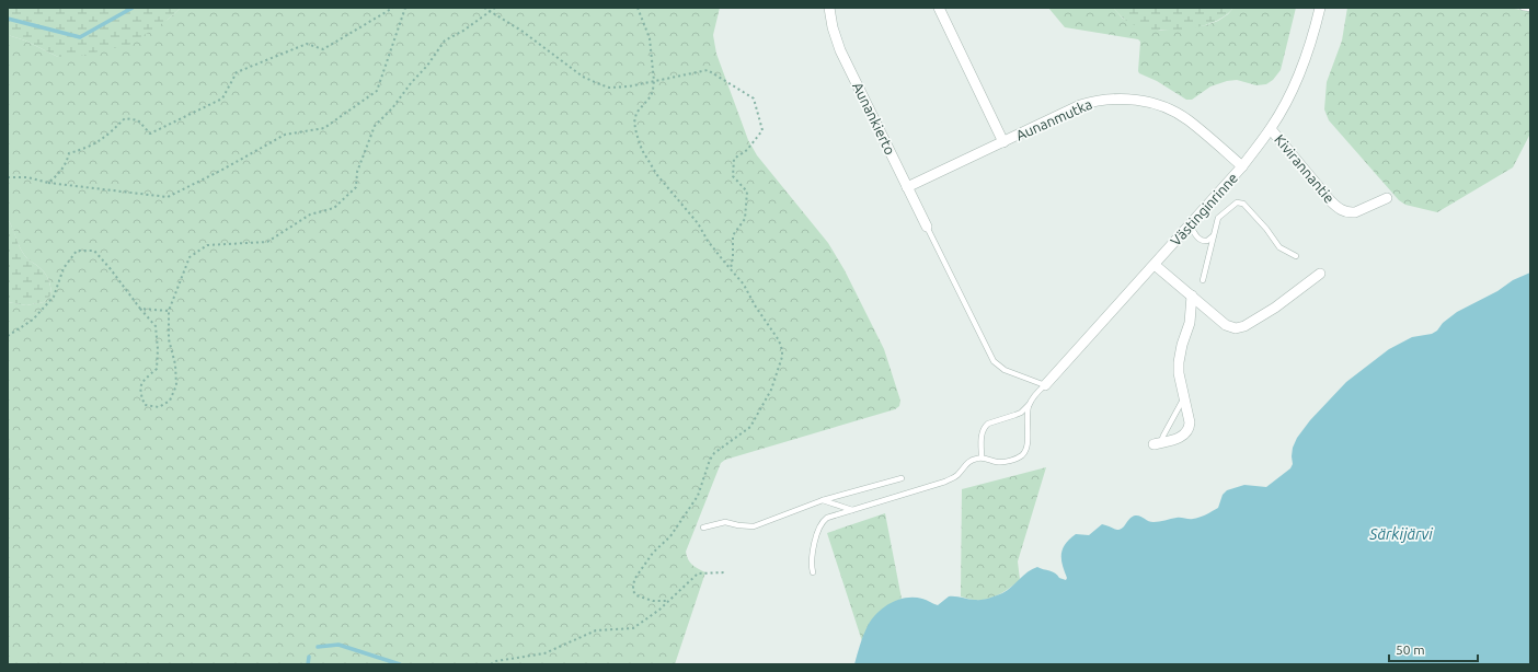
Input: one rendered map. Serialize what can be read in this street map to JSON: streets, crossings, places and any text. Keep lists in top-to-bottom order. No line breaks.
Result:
{"streets":{"street":["Aunankierto","Aunanmutka","Kivirannantie","Västinginrinne"]},"crossings":[["Aunankierto","Aunanmutka"],["Aunanmutka","Västinginrinne"],["Kivirannantie","Västinginrinne"]],"water":["Särkijärvi"],"scale_bar":"50 m"}
